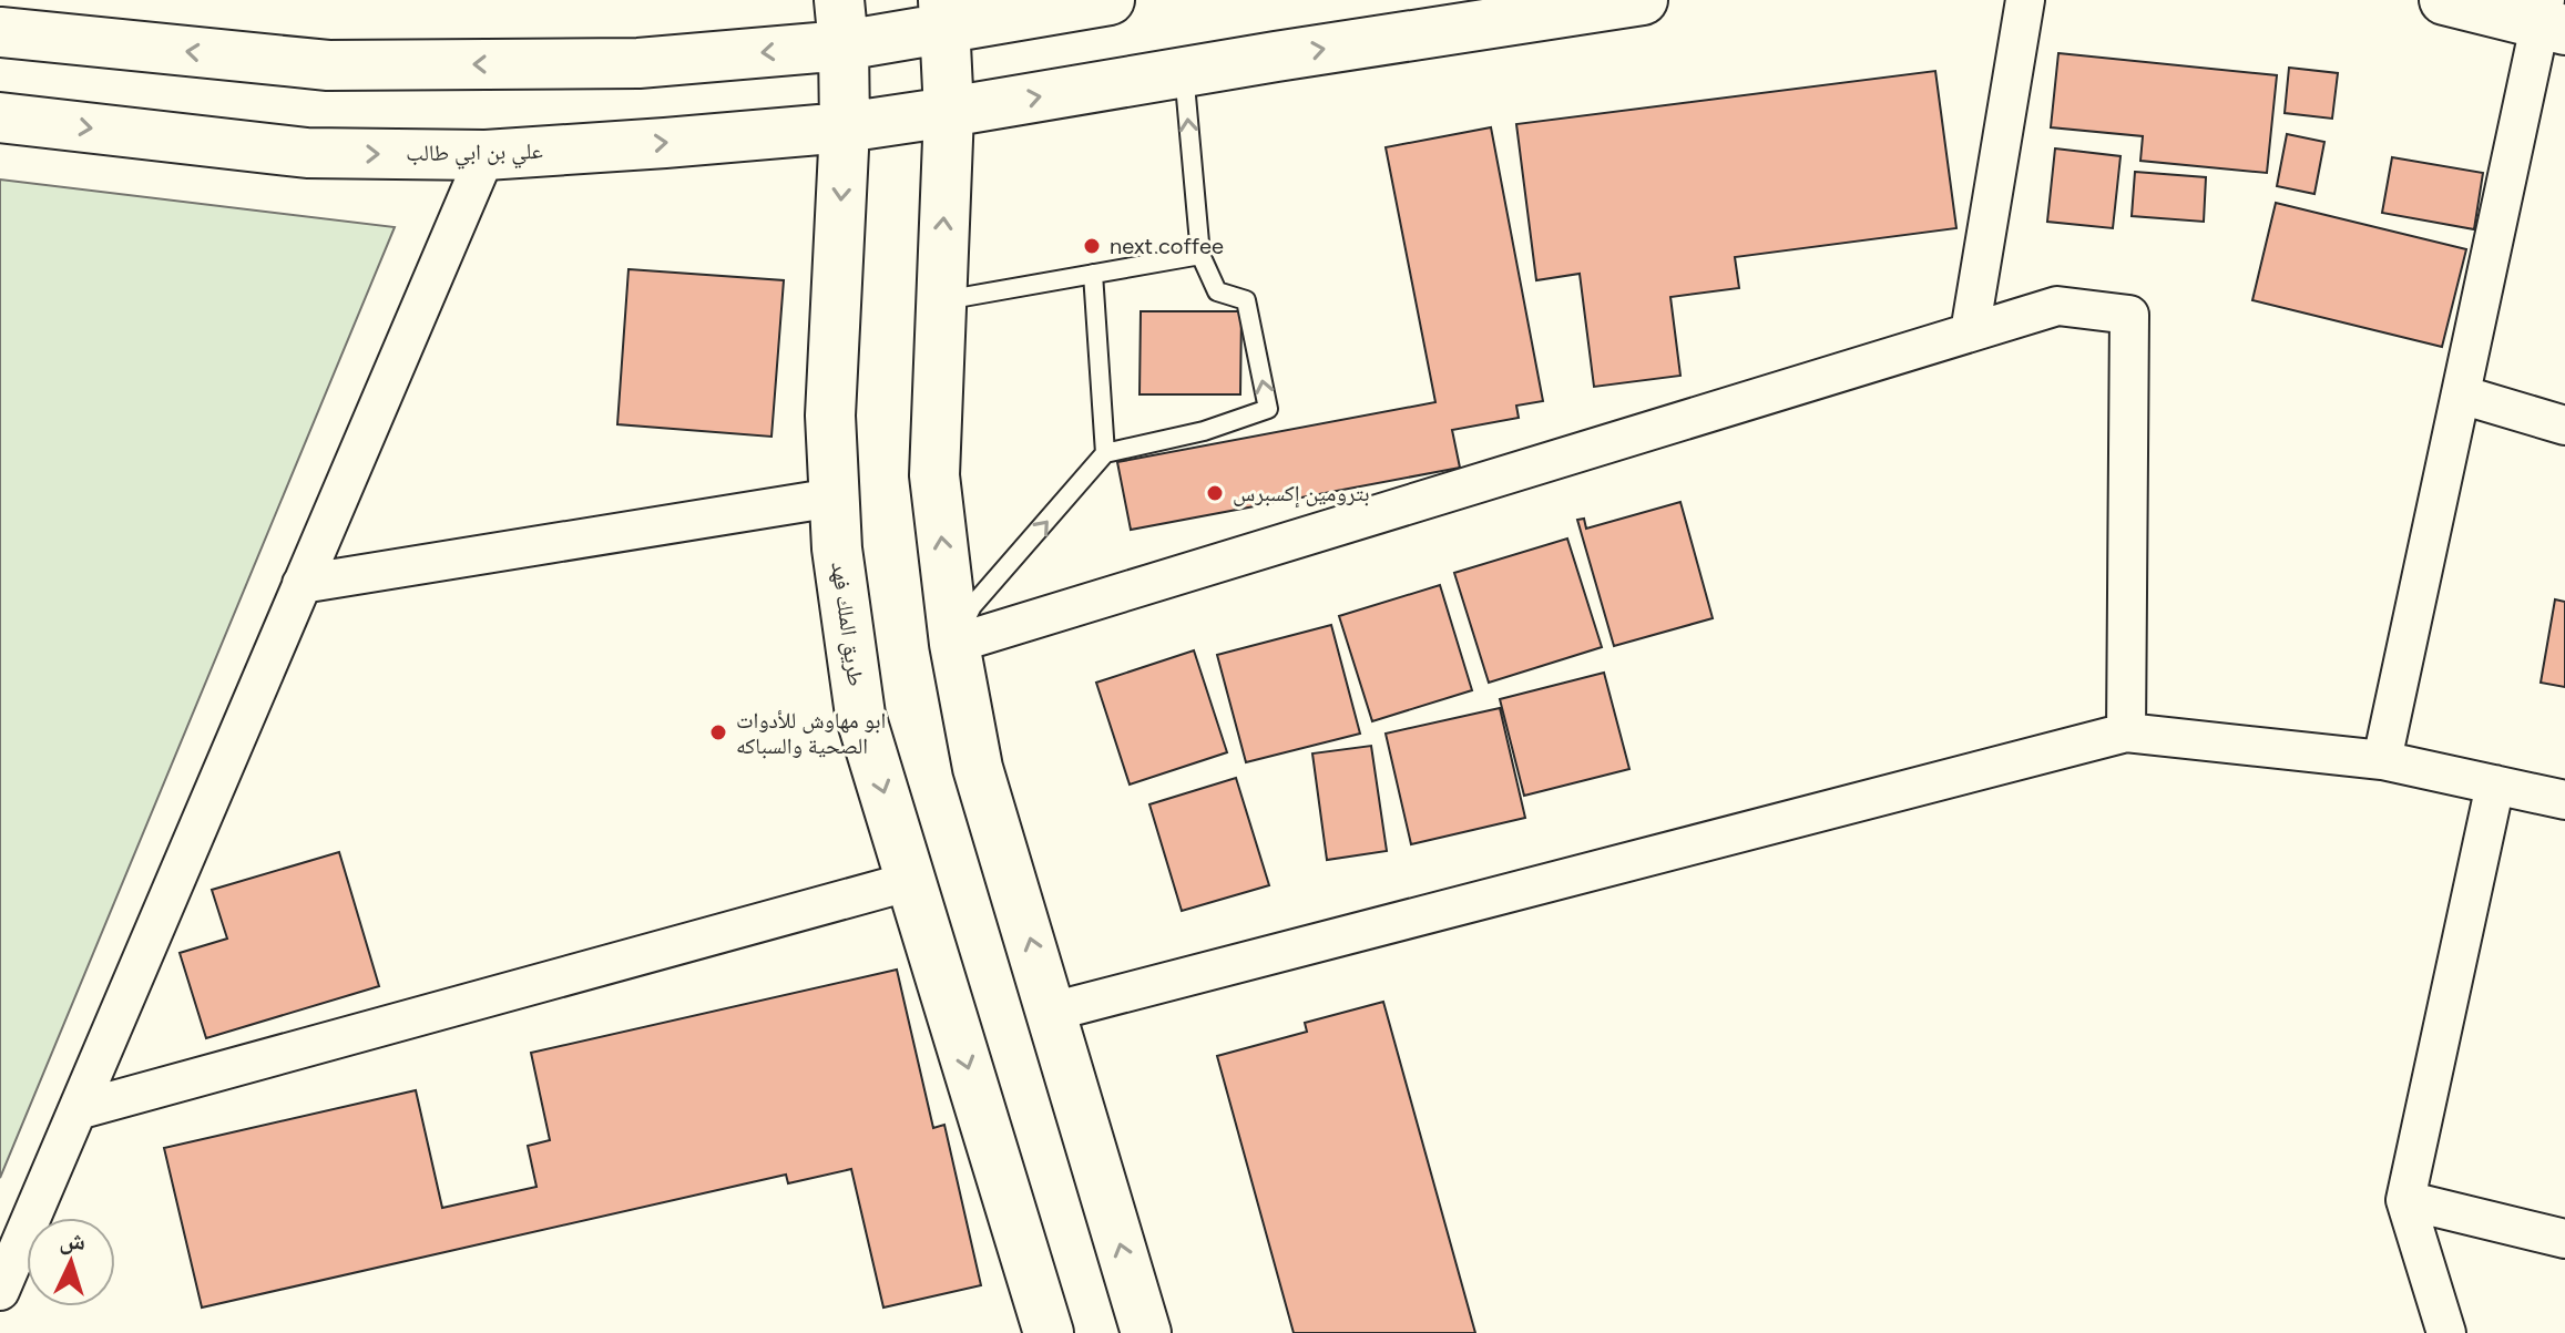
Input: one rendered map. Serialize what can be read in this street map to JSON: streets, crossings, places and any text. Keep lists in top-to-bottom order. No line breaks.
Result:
{"streets":{"main road":["علي بن ابي طالب","طريق الملك فهد"]},"crossings":[["علي بن ابي طالب","طريق الملك فهد"]],"places":["next coffee","بترومين إكسبرس","ابو مهاوش للأدوات الصحية والسباكه"],"north":"top"}
